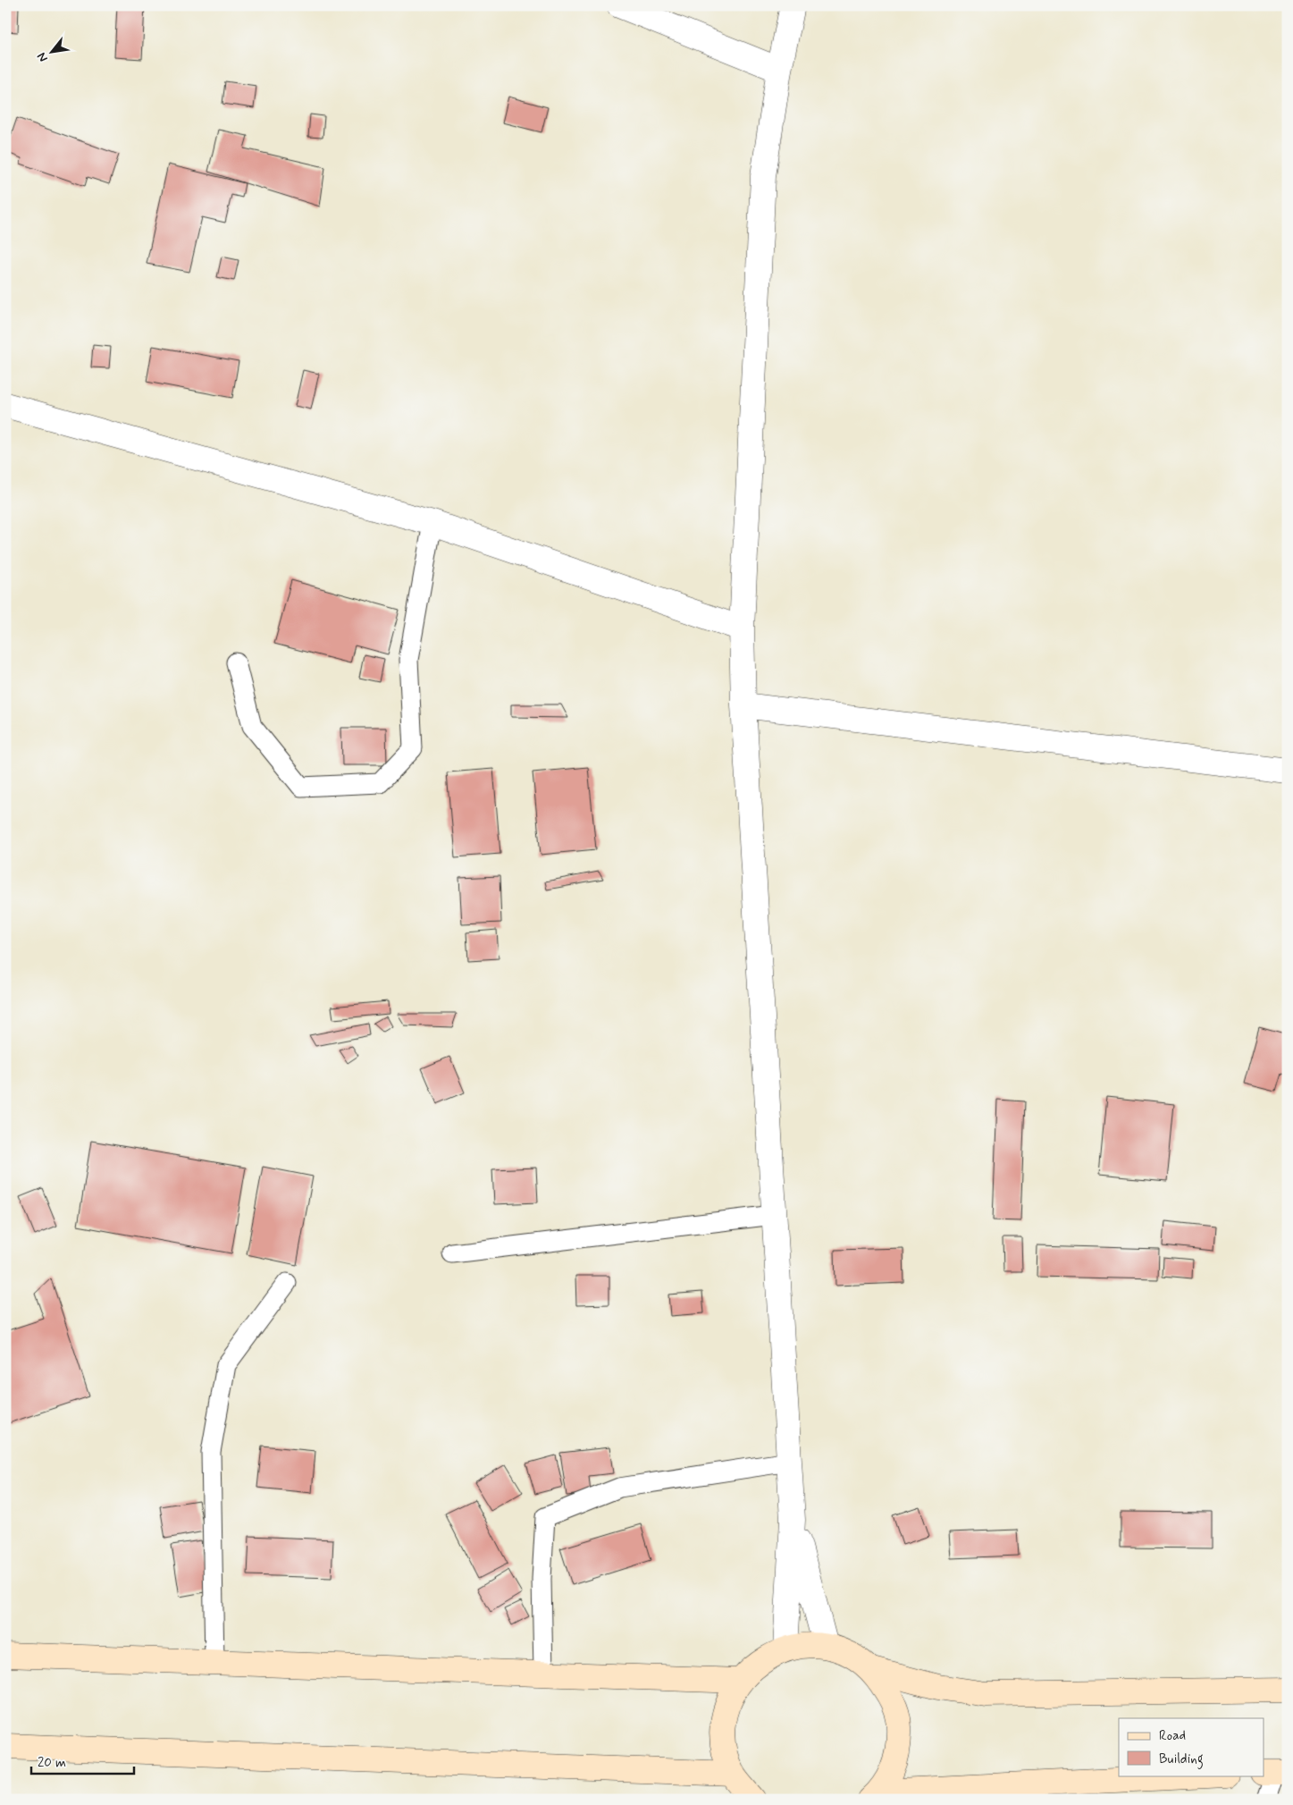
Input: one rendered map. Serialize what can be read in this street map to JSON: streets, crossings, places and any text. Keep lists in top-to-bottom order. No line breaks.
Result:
{"legend":["Road","Building"],"scale_bar":"20 m","north":"bottom left"}
